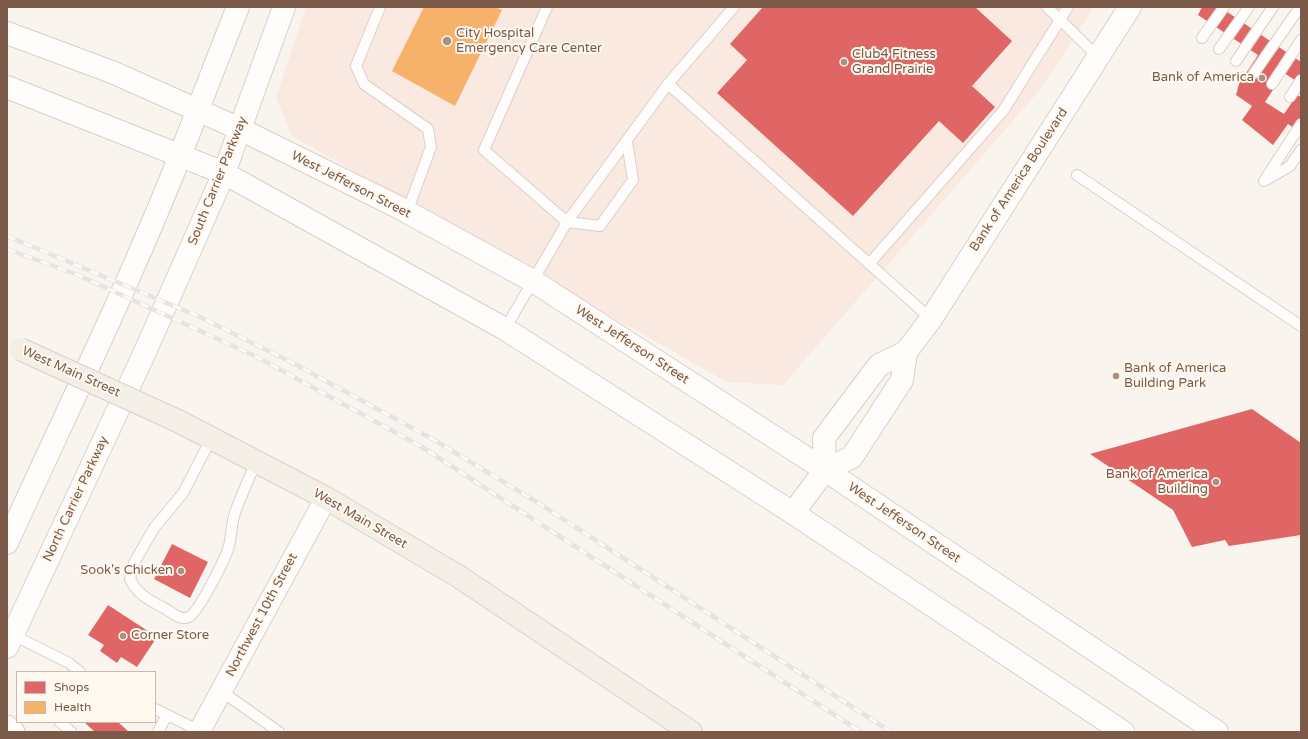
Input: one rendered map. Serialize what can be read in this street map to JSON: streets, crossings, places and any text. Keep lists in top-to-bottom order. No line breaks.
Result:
{"streets":{"main road":["Bank of America Boulevard","South Carrier Parkway","West Jefferson Street","West Main Street","North Carrier Parkway"],"street":["Northwest 10th Street"]},"crossings":[["Bank of America Boulevard","West Jefferson Street"],["South Carrier Parkway","West Jefferson Street"],["South Carrier Parkway","North Carrier Parkway"],["West Main Street","Northwest 10th Street"]],"places":["City Hospital Emergency Care Center","Club4 Fitness Grand Prairie","Bank of America","Bank of America Building Park","Bank of America Building","Sook's Chicken","Corner Store"],"legend":["Shops","Health"]}
